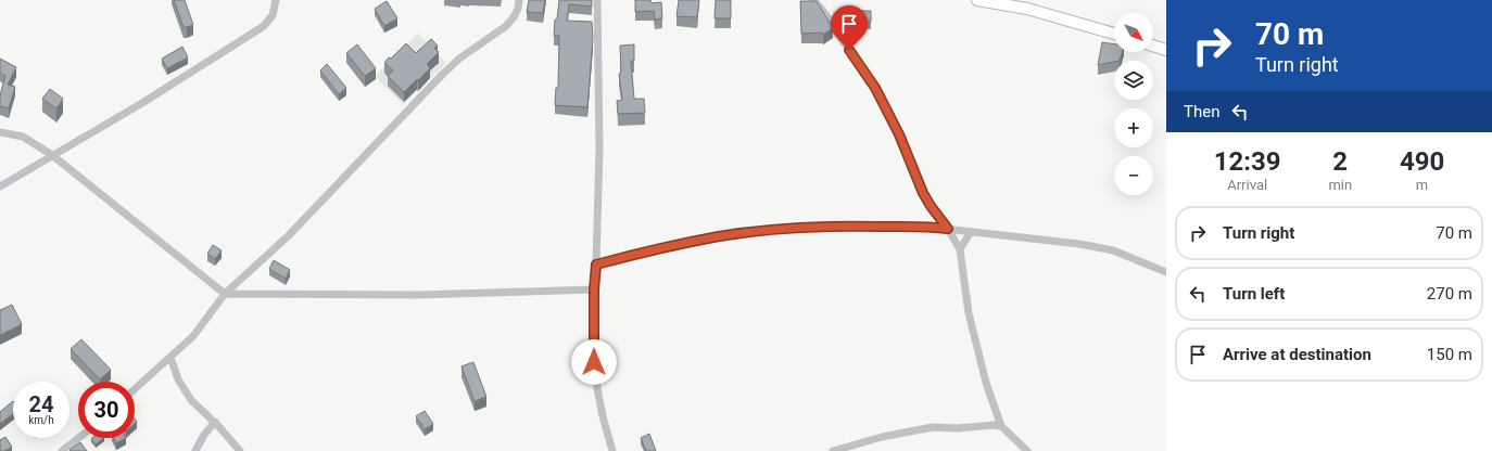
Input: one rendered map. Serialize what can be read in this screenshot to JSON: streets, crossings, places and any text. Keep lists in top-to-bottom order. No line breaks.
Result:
{"north":"bottom right","page":{"turn":["70 m","Turn right"],"map_buttons":["+","−"],"then":"Then","eta":["12:39","Arrival","2","min","490","m"],"list":[{"name":"Turn right","value":"70 m"},{"name":"Turn left","value":"270 m"},{"name":"Arrive at destination","value":"150 m"}],"speed":"24 km/h","limit":"30"}}
